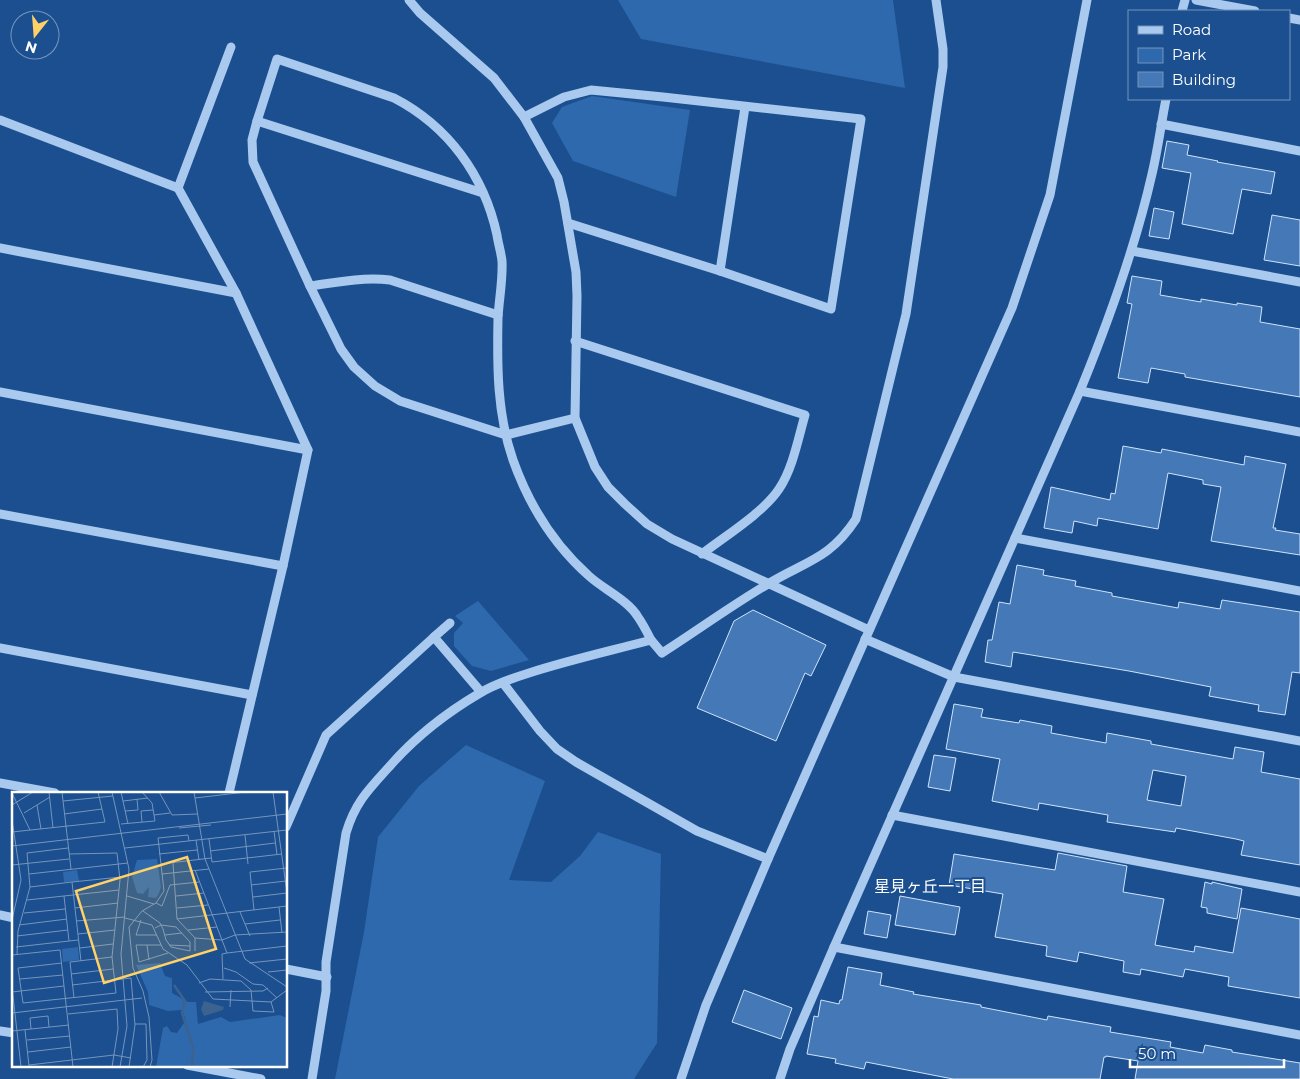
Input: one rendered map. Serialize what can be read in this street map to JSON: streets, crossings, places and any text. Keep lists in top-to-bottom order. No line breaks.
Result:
{"districts":["星見ヶ丘一丁目"],"legend":["Road","Park","Building"],"scale_bar":"50 m","north":"bottom"}
